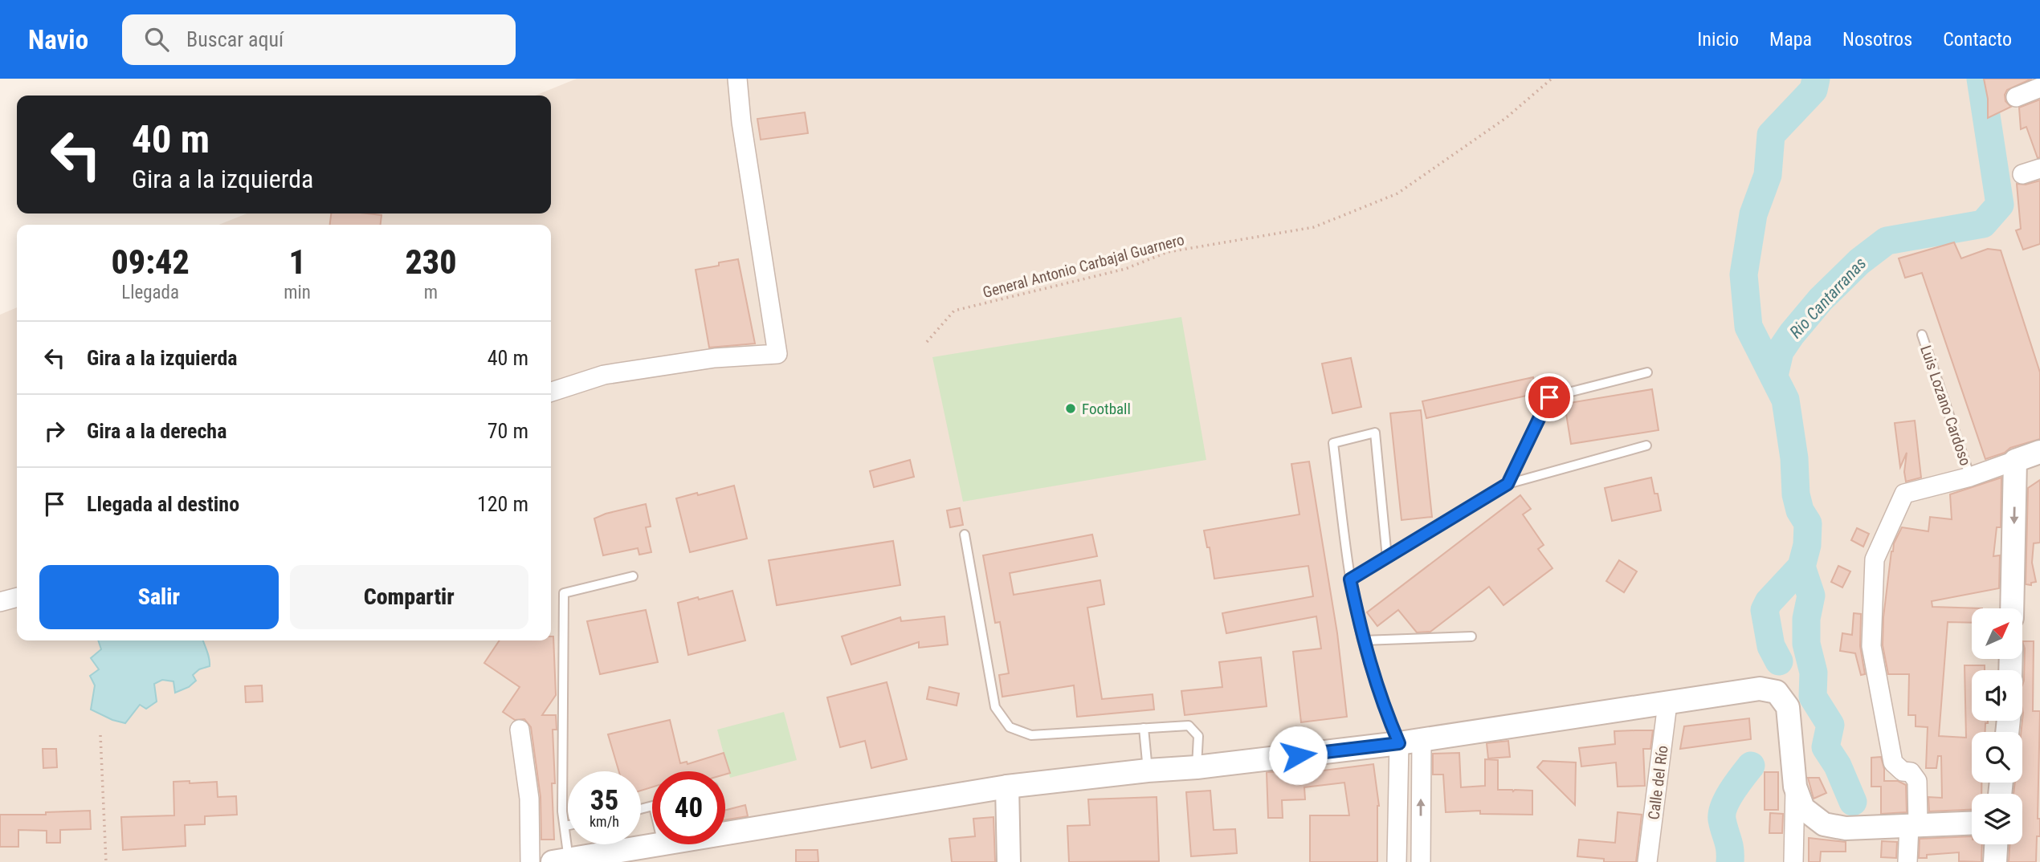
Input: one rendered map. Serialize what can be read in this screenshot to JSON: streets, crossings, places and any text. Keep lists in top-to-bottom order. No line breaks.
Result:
{"streets":{"street":["Calle del Río"],"lane":["Luis Lozano Cardoso"],"path":["General Antonio Carbajal Guarnero"]},"water":["Rio Cantarranas"],"places":["Football"],"north":"top right","page":{"header":"Navio","search":"Buscar aquí","nav":["Inicio","Mapa","Nosotros","Contacto"],"turn":["40 m","Gira a la izquierda"],"eta":["09:42","Llegada","1","min","230","m"],"list":[{"name":"Gira a la izquierda","value":"40 m"},{"name":"Gira a la derecha","value":"70 m"},{"name":"Llegada al destino","value":"120 m"}],"buttons":["Salir","Compartir"],"speed":"35 km/h","limit":"40"}}
